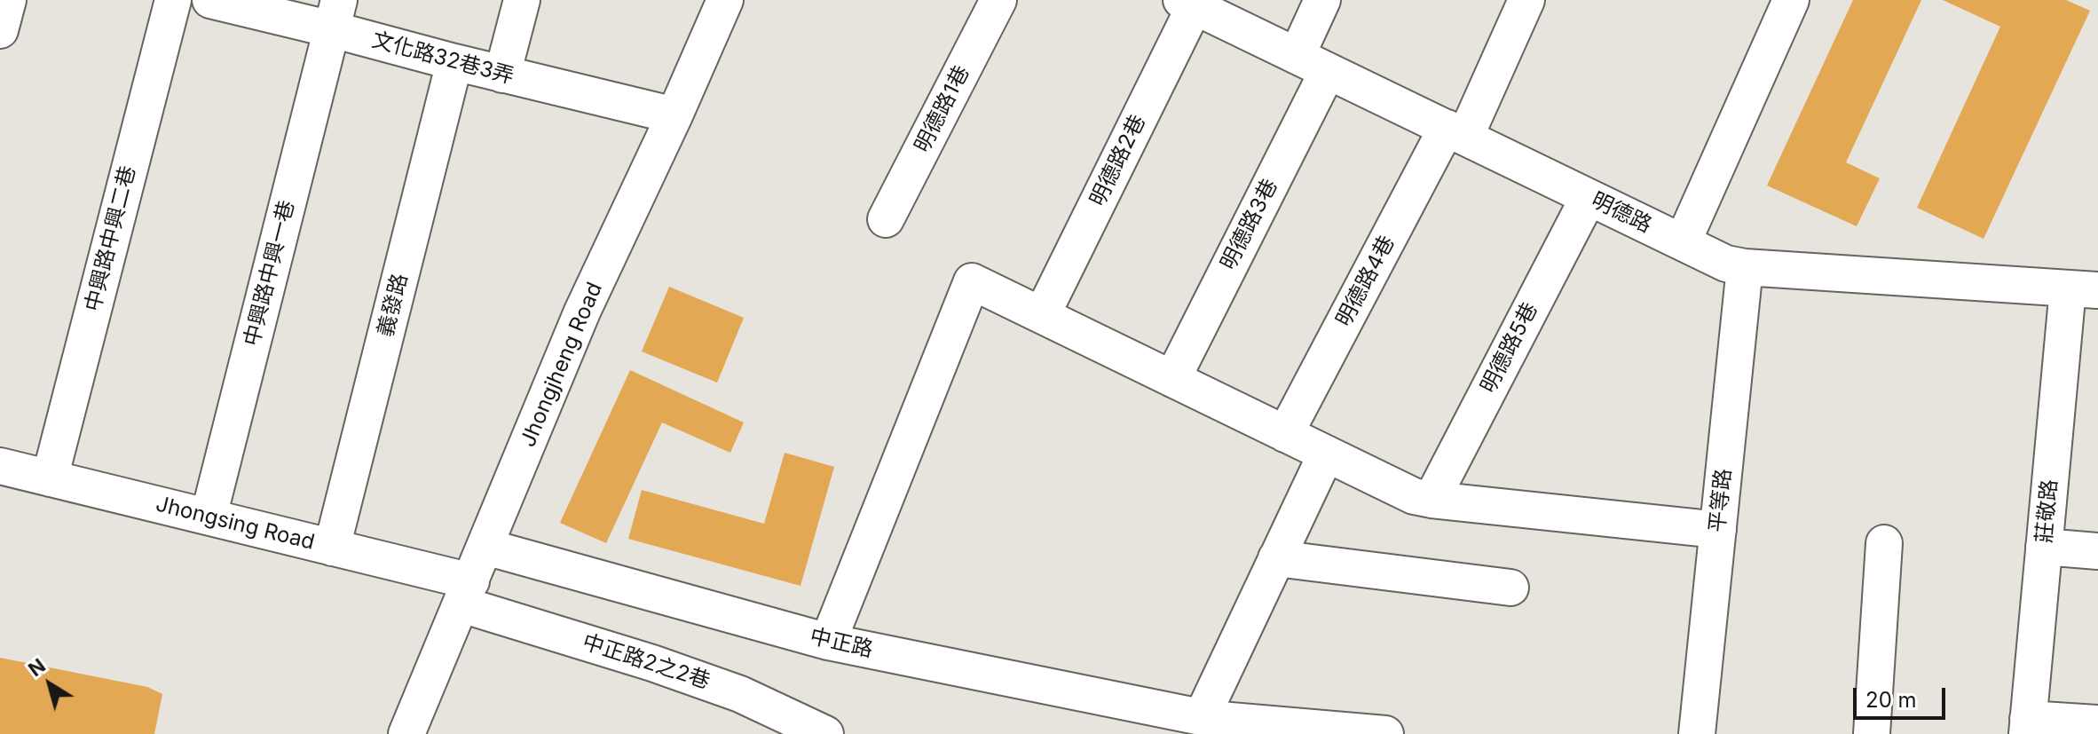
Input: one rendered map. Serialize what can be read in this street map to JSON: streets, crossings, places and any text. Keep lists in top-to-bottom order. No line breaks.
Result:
{"streets":{"street":["文化路32巷3弄","明德路1巷","明德路2巷","明德路","明德路3巷","中興路中興二巷","中興路中興一巷","明德路4巷","義發路","明德路5巷","Jhongjheng Road","平等路","莊敬路","Jhongsing Road","中正路","中正路2之2巷"]},"crossings":[["文化路32巷3弄","中興路中興一巷"],["文化路32巷3弄","義發路"],["文化路32巷3弄","Jhongjheng Road"],["明德路2巷","明德路"],["明德路","明德路3巷"],["明德路","明德路4巷"],["明德路","明德路5巷"],["明德路","平等路"],["明德路","莊敬路"],["中興路中興二巷","Jhongsing Road"],["中興路中興一巷","Jhongsing Road"],["義發路","Jhongsing Road"],["Jhongjheng Road","Jhongsing Road"],["Jhongjheng Road","中正路"],["Jhongjheng Road","中正路2之2巷"],["Jhongsing Road","中正路2之2巷"]],"scale_bar":"20 m","north":"top left"}
